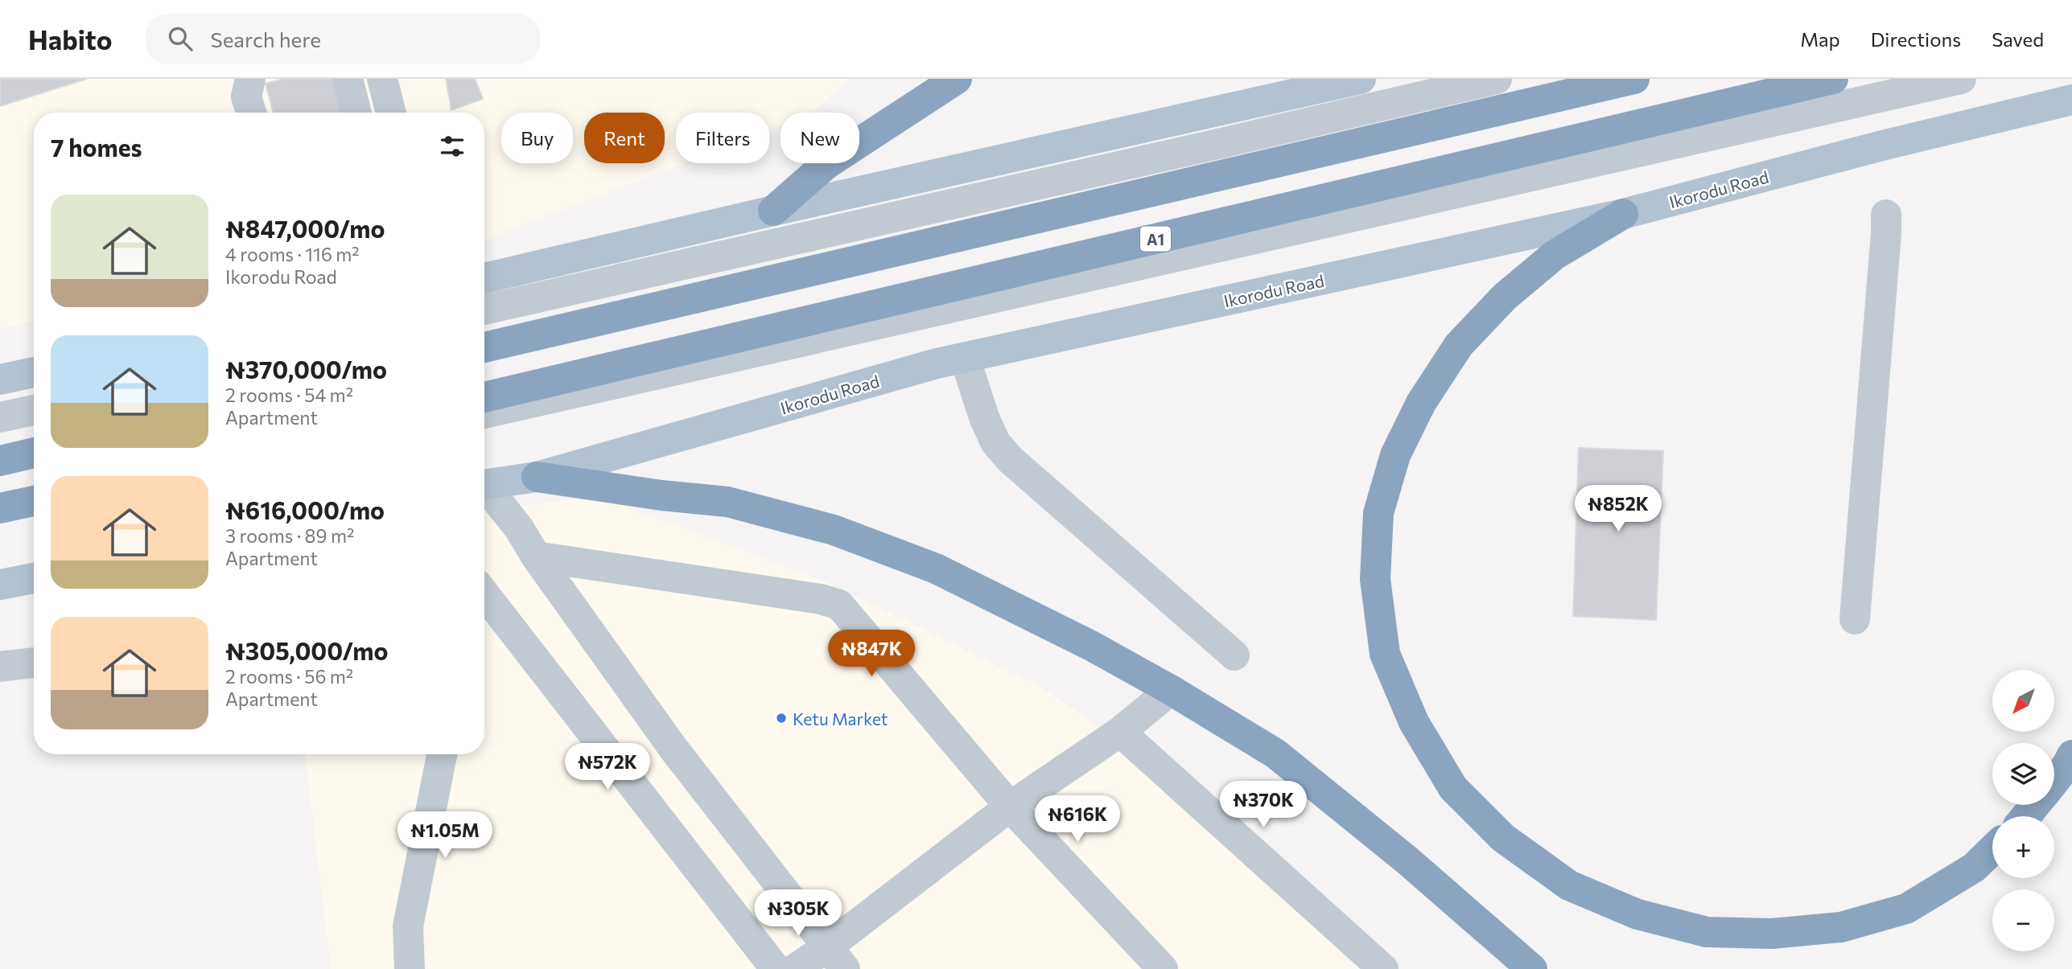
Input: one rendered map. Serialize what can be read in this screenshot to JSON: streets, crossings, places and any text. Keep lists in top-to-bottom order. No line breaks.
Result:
{"streets":{"highway":["A1"],"main road":["Ikorodu Road"]},"places":["Ketu Market"],"north":"bottom left","page":{"header":"Habito","search":"Search here","nav":["Map","Directions","Saved"],"chip":["Buy","Rent","Filters","New"],"heading":"7 homes","list":[{"name":"₦847,000/mo","note":"4 rooms · 116 m² · Ikorodu Road"},{"name":"₦370,000/mo","note":"2 rooms · 54 m² · Apartment"},{"name":"₦616,000/mo","note":"3 rooms · 89 m² · Apartment"},{"name":"₦305,000/mo","note":"2 rooms · 56 m² · Apartment"}],"price":["₦852K","₦847K","₦572K","₦370K","₦616K","₦1.05M","₦305K"],"map_buttons":["+","−"]}}
